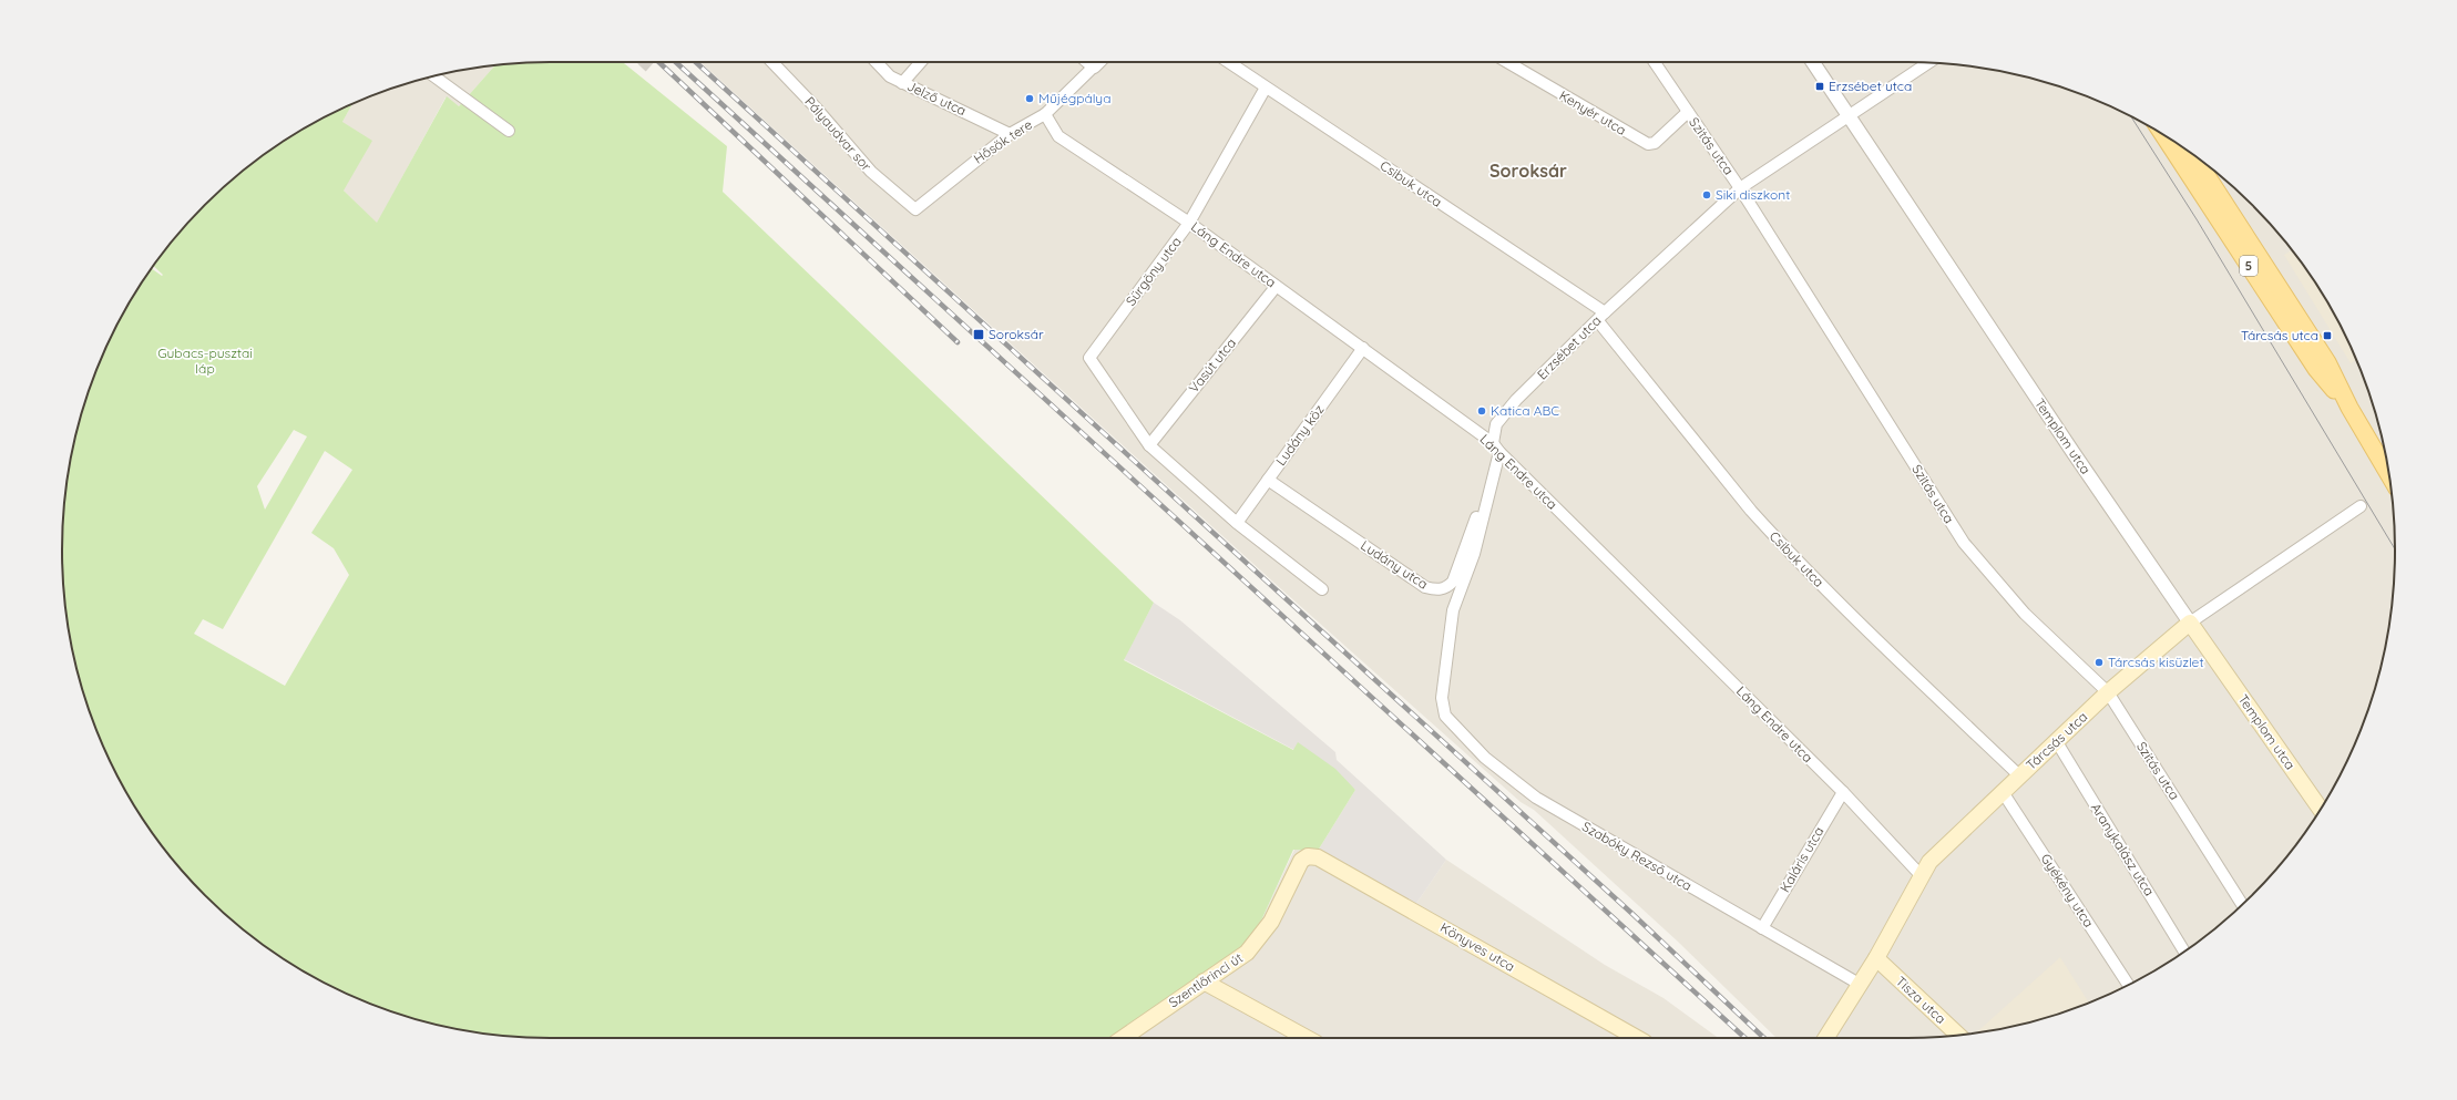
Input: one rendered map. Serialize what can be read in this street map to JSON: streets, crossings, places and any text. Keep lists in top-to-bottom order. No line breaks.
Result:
{"streets":{"main road":["5","Templom utca","Tárcsás utca","Könyves utca","Szentlőrinci út","Tisza utca"],"street":["Jelző utca","Kenyér utca","Pályaudvar sor","Hősök tere","Szitás utca","Csibuk utca","Láng Endre utca","Sürgöny utca","Erzsébet utca","Vasút utca","Ludány köz","Ludány utca","Aranykalász utca","Szabóky Rezső utca","Kaláris utca","Gyékény utca"]},"crossings":[["Jelző utca","Hősök tere"],["Kenyér utca","Szitás utca"],["Pályaudvar sor","Hősök tere"],["Hősök tere","Láng Endre utca"],["Szitás utca","Erzsébet utca"],["Szitás utca","Tárcsás utca"],["Csibuk utca","Sürgöny utca"],["Csibuk utca","Erzsébet utca"],["Csibuk utca","Tárcsás utca"],["Láng Endre utca","Sürgöny utca"],["Láng Endre utca","Erzsébet utca"],["Láng Endre utca","Vasút utca"],["Láng Endre utca","Ludány köz"],["Láng Endre utca","Tárcsás utca"],["Láng Endre utca","Kaláris utca"],["Sürgöny utca","Vasút utca"],["Erzsébet utca","Templom utca"],["Erzsébet utca","Ludány utca"],["Erzsébet utca","Szabóky Rezső utca"],["Ludány köz","Ludány utca"],["Templom utca","Tárcsás utca"],["Tárcsás utca","Aranykalász utca"],["Tárcsás utca","Szabóky Rezső utca"],["Tárcsás utca","Gyékény utca"],["Tárcsás utca","Tisza utca"],["Szabóky Rezső utca","Kaláris utca"],["Könyves utca","Szentlőrinci út"]],"districts":["Soroksár"],"parks":["Gubacs-pusztai láp"],"places":{"transit":["Erzsébet utca","Soroksár","Tárcsás utca"],"other":["Műjégpálya","Siki diszkont","Katica ABC","Tárcsás kisüzlet"]}}
